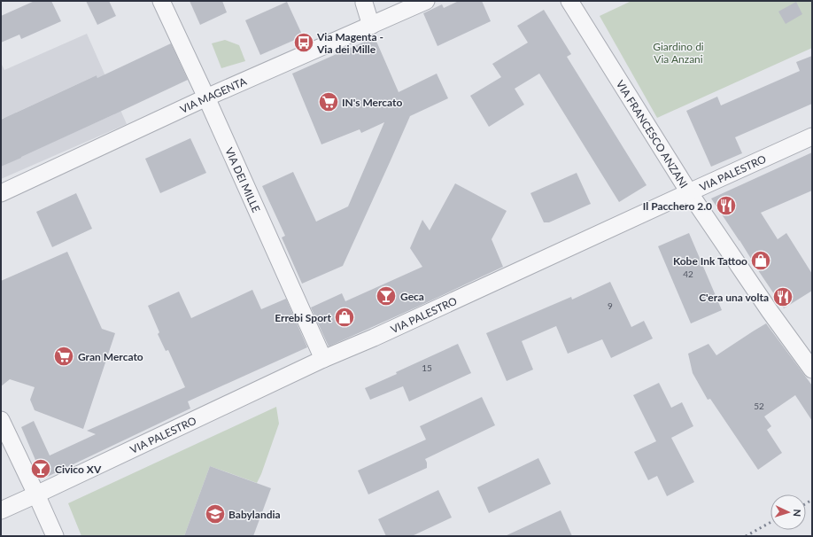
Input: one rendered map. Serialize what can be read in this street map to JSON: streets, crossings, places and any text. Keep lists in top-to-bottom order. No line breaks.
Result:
{"streets":{"street":["VIA MAGENTA","VIA FRANCESCO ANZANI","VIA PALESTRO","VIA DEI MILLE"]},"crossings":[["VIA MAGENTA","VIA DEI MILLE"],["VIA FRANCESCO ANZANI","VIA PALESTRO"],["VIA PALESTRO","VIA DEI MILLE"]],"parks":["Giardino di Via Anzani"],"places":{"bus stop":["Via Magenta - Via dei Mille"],"supermarket":["IN's Mercato","Gran Mercato"],"restaurant":["Il Pacchero 2.0","C'era una volta"],"shop":["Kobe Ink Tattoo","Errebi Sport"],"bar":["Geca","Civico XV"],"school or university":["Babylandia"]},"house_numbers":["42","9","15","52"],"north":"right"}
